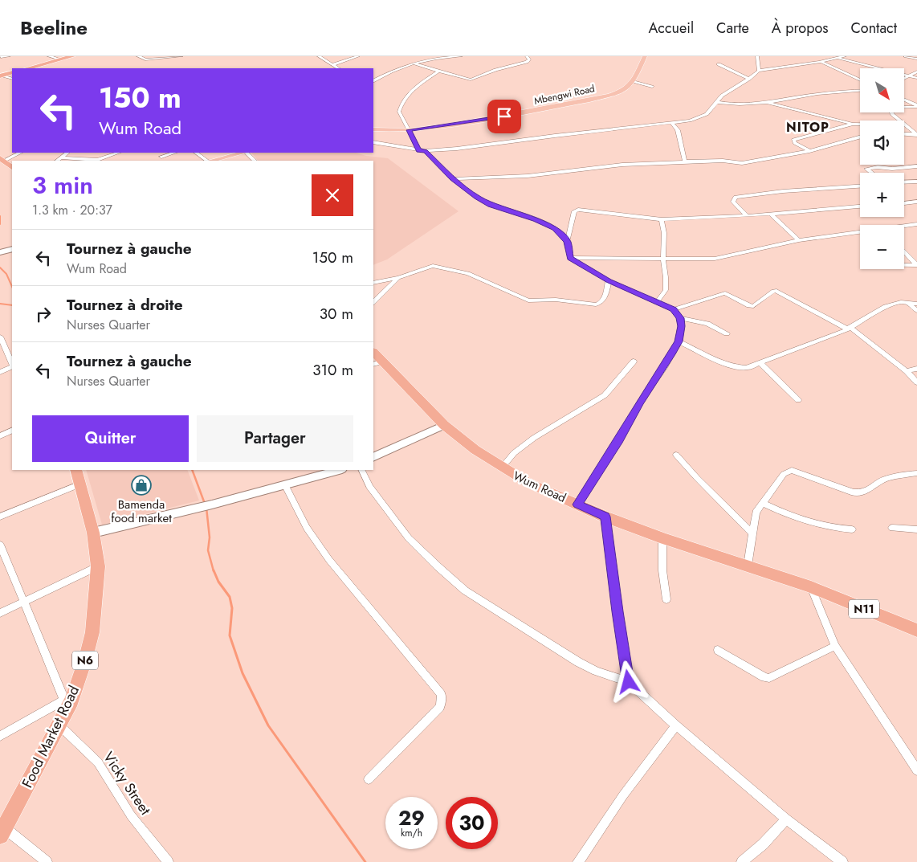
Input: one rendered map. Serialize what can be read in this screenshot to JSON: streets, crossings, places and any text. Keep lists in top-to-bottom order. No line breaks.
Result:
{"streets":{"highway":["Wum Road","N11","N6","Food Market Road"],"main road":["Mbengwi Road"],"street":["Vicky Street"]},"crossings":[["Wum Road","N11"],["Food Market Road","Vicky Street"]],"districts":["NITOP"],"places":{"shop":["Bamenda food market"]},"north":"bottom right","page":{"header":"Beeline","nav":["Accueil","Carte","À propos","Contact"],"map_buttons":["+","−"],"turn":["150 m","Wum Road"],"heading":["3 min","1.3 km · 20:37"],"list":[{"name":"Tournez à gauche","note":"Wum Road","value":"150 m"},{"name":"Tournez à droite","note":"Nurses Quarter","value":"30 m"},{"name":"Tournez à gauche","note":"Nurses Quarter","value":"310 m"}],"buttons":["Quitter","Partager"],"speed":"29 km/h","limit":"30"}}
